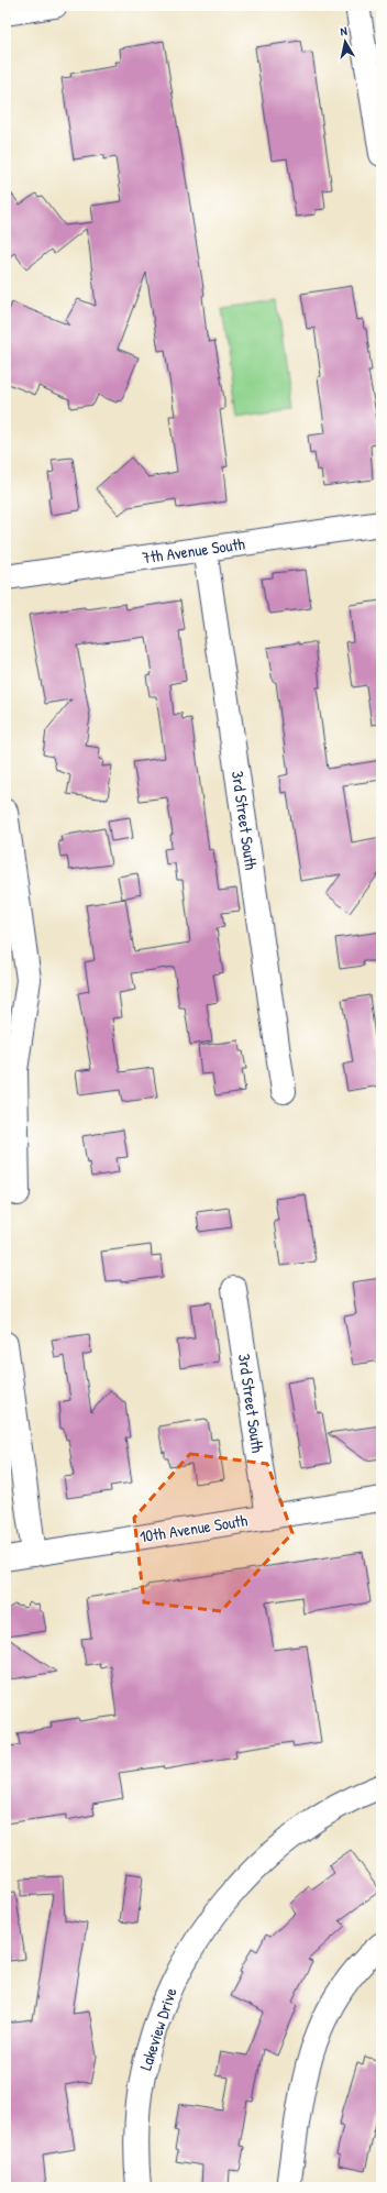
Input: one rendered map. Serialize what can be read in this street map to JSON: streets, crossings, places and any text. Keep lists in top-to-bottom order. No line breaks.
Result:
{"streets":{"street":["7th Avenue South","3rd Street South","10th Avenue South","Lakeview Drive"]},"crossings":[["7th Avenue South","3rd Street South"],["3rd Street South","10th Avenue South"]],"north":"top"}
